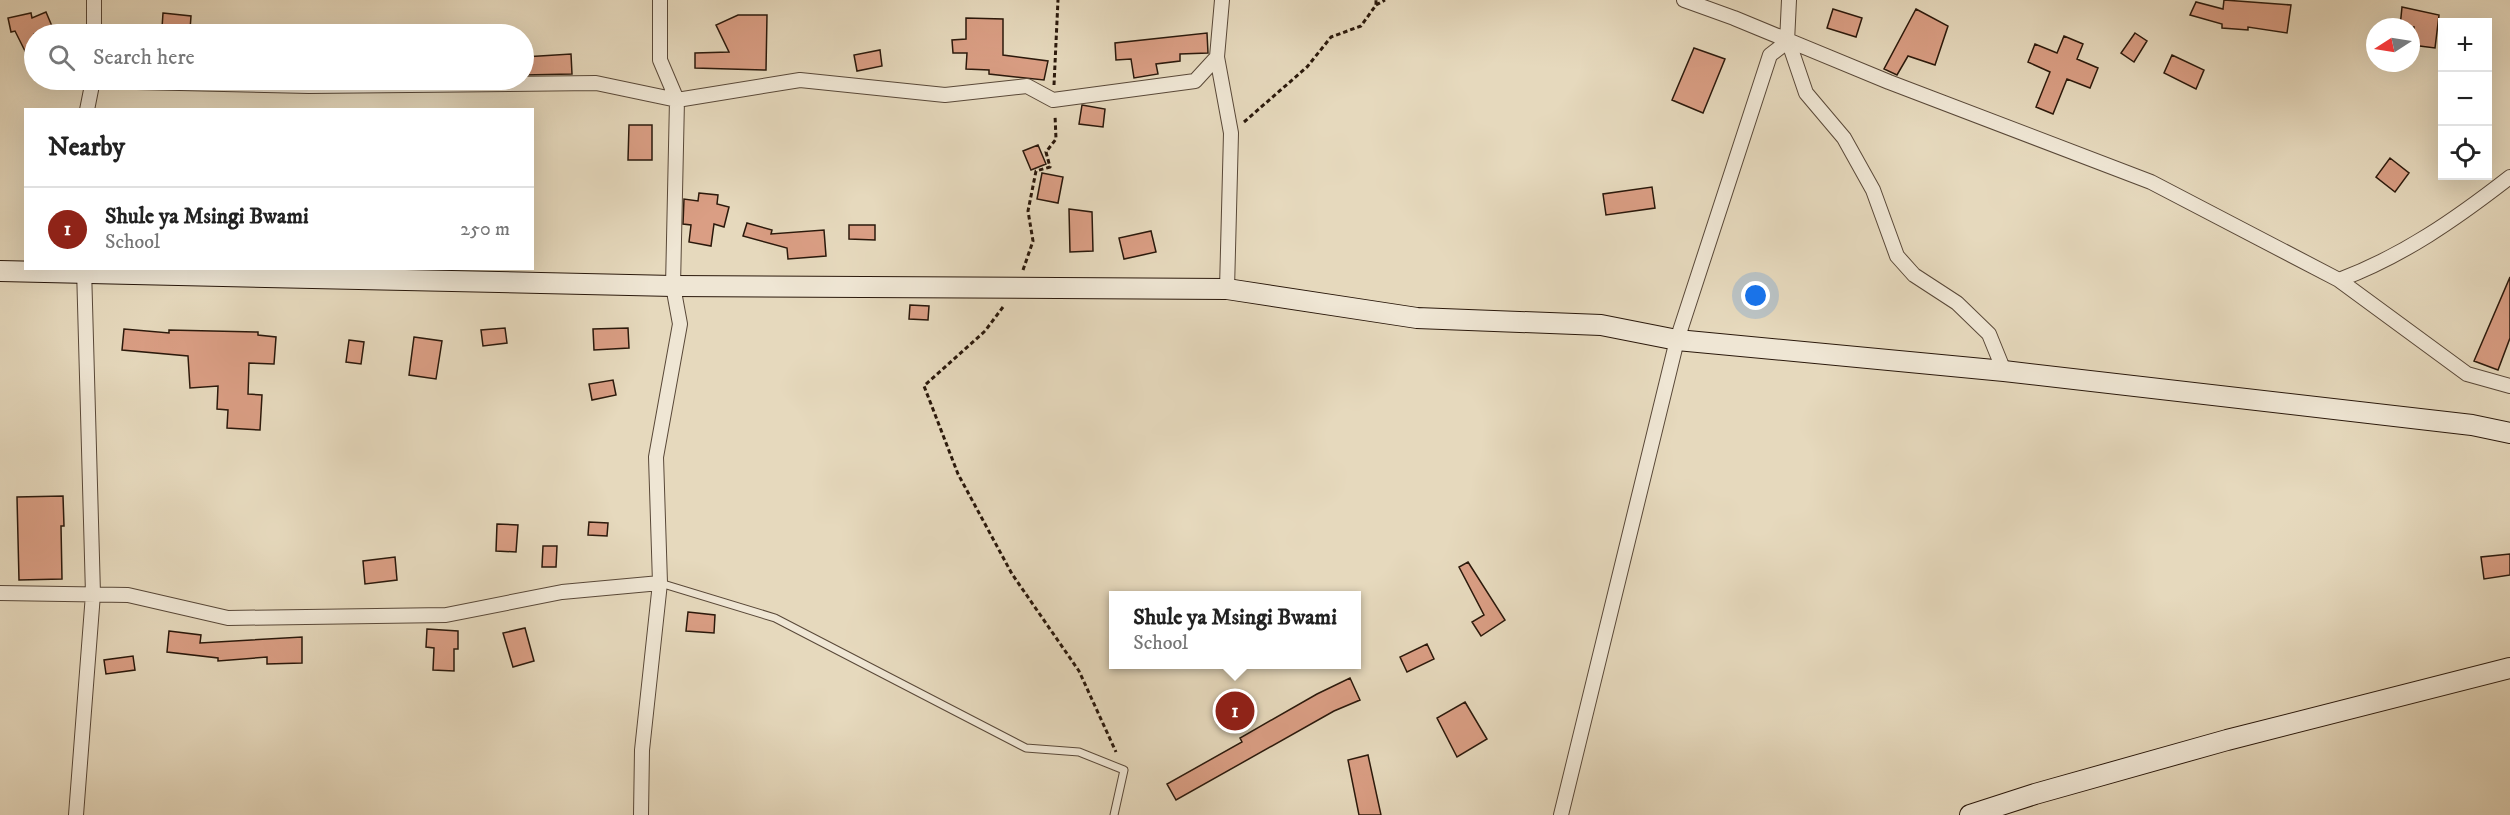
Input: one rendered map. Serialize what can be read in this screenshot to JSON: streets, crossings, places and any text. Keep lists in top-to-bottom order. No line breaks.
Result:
{"north":"left","page":{"map_buttons":["+","−"],"search":"Search here","heading":"Nearby","list":[{"mark":"1","name":"Shule ya Msingi Bwami","note":"School","value":"250 m"}],"popup":["Shule ya Msingi Bwami","School"],"pins":"1"}}
